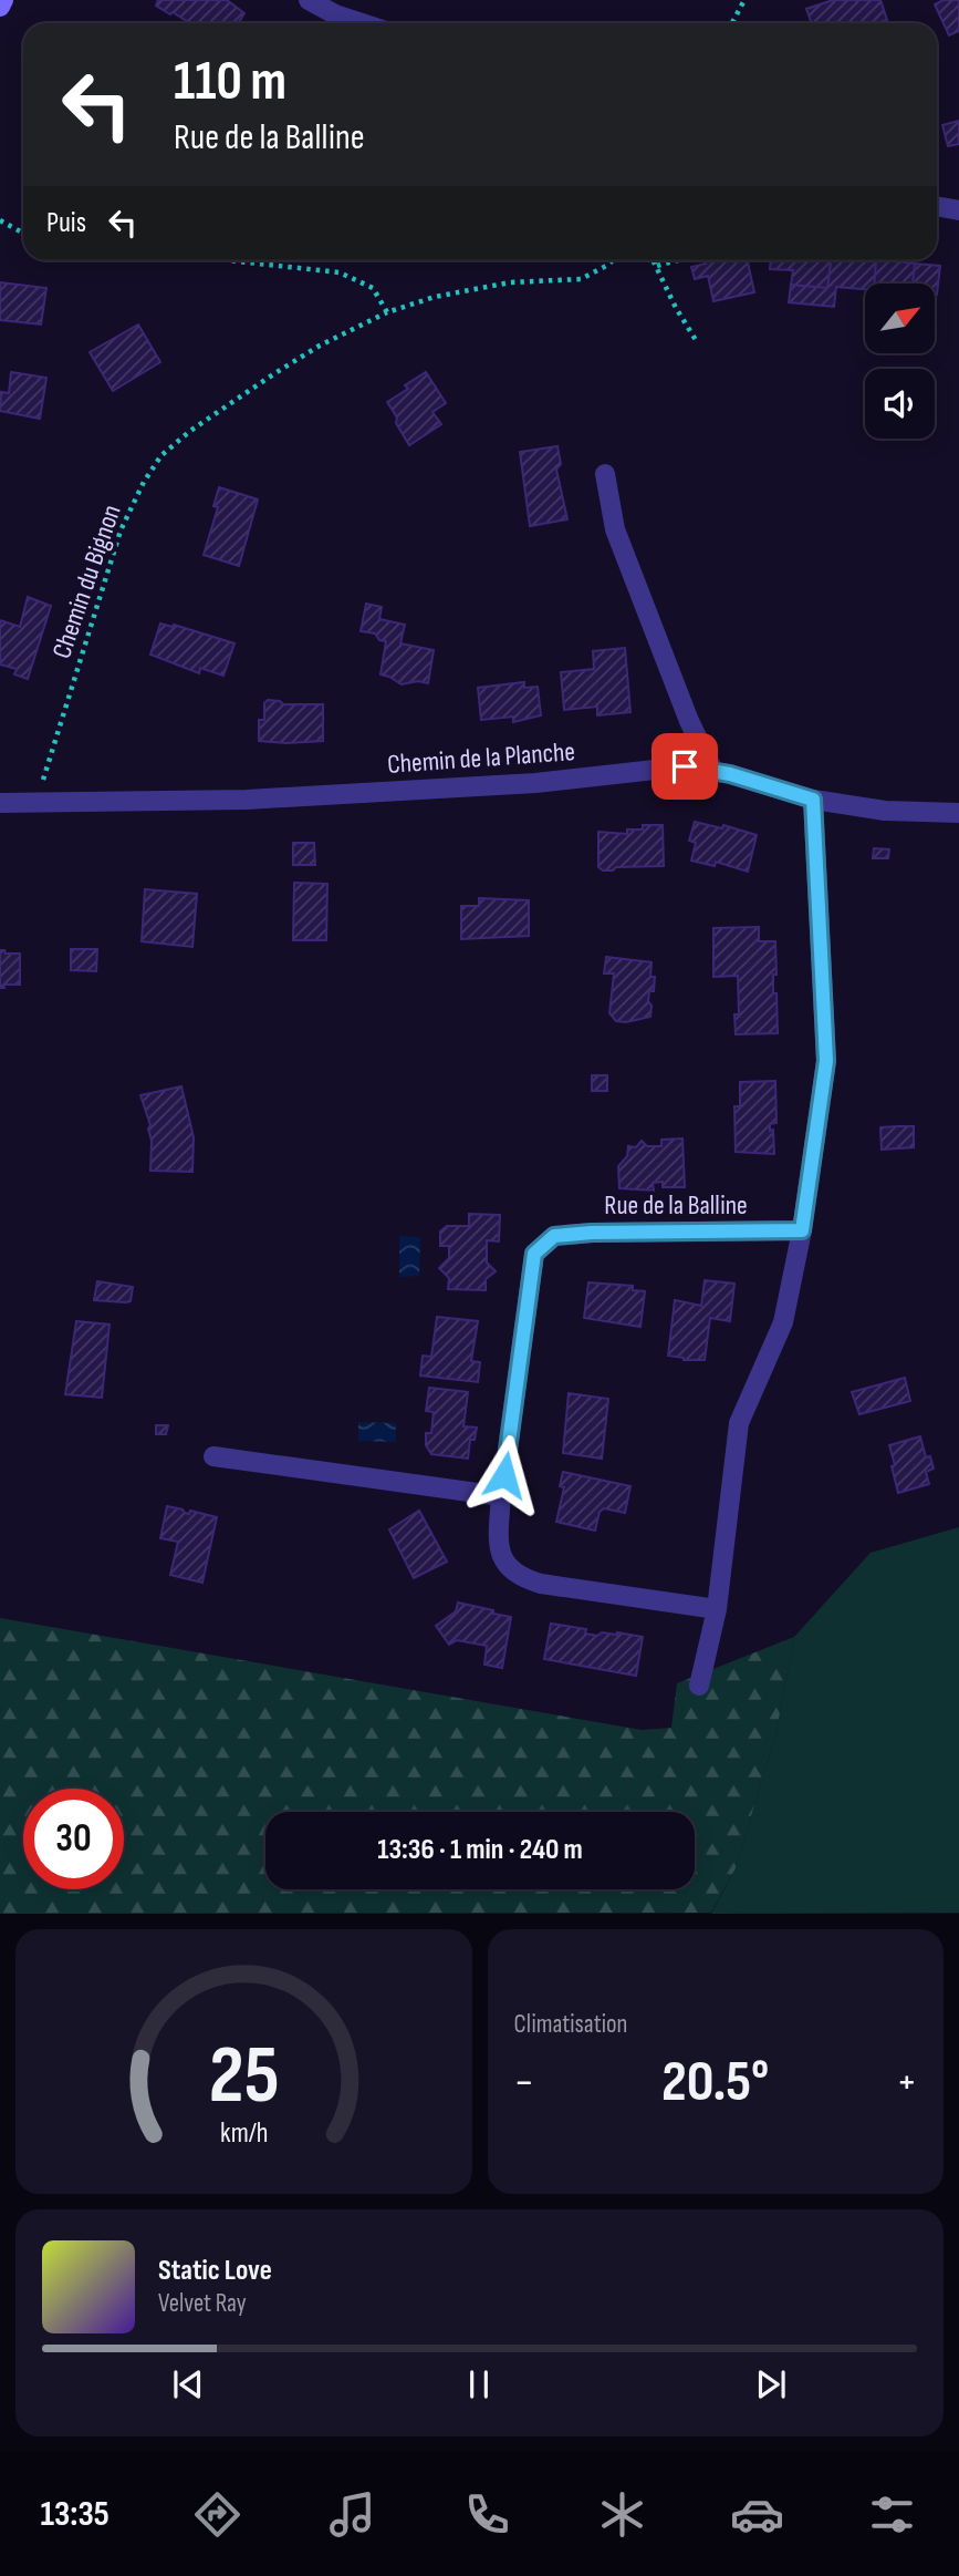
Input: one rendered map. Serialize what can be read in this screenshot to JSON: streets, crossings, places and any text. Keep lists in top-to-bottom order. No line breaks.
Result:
{"streets":{"street":["Chemin de la Planche","Rue de la Balline"],"path":["Chemin du Bignon"]},"crossings":[["Chemin du Bignon","Chemin de la Planche"]],"north":"top right","page":{"turn":["110 m","Rue de la Balline"],"then":"Puis","limit":"30","trip":"13:36 · 1 min · 240 m","tile":"Climatisation","heat":["−","20.5°","+"],"song":["Static Love","Velvet Ray"],"tabs":"13:35","gauge":["25","km/h"]}}
